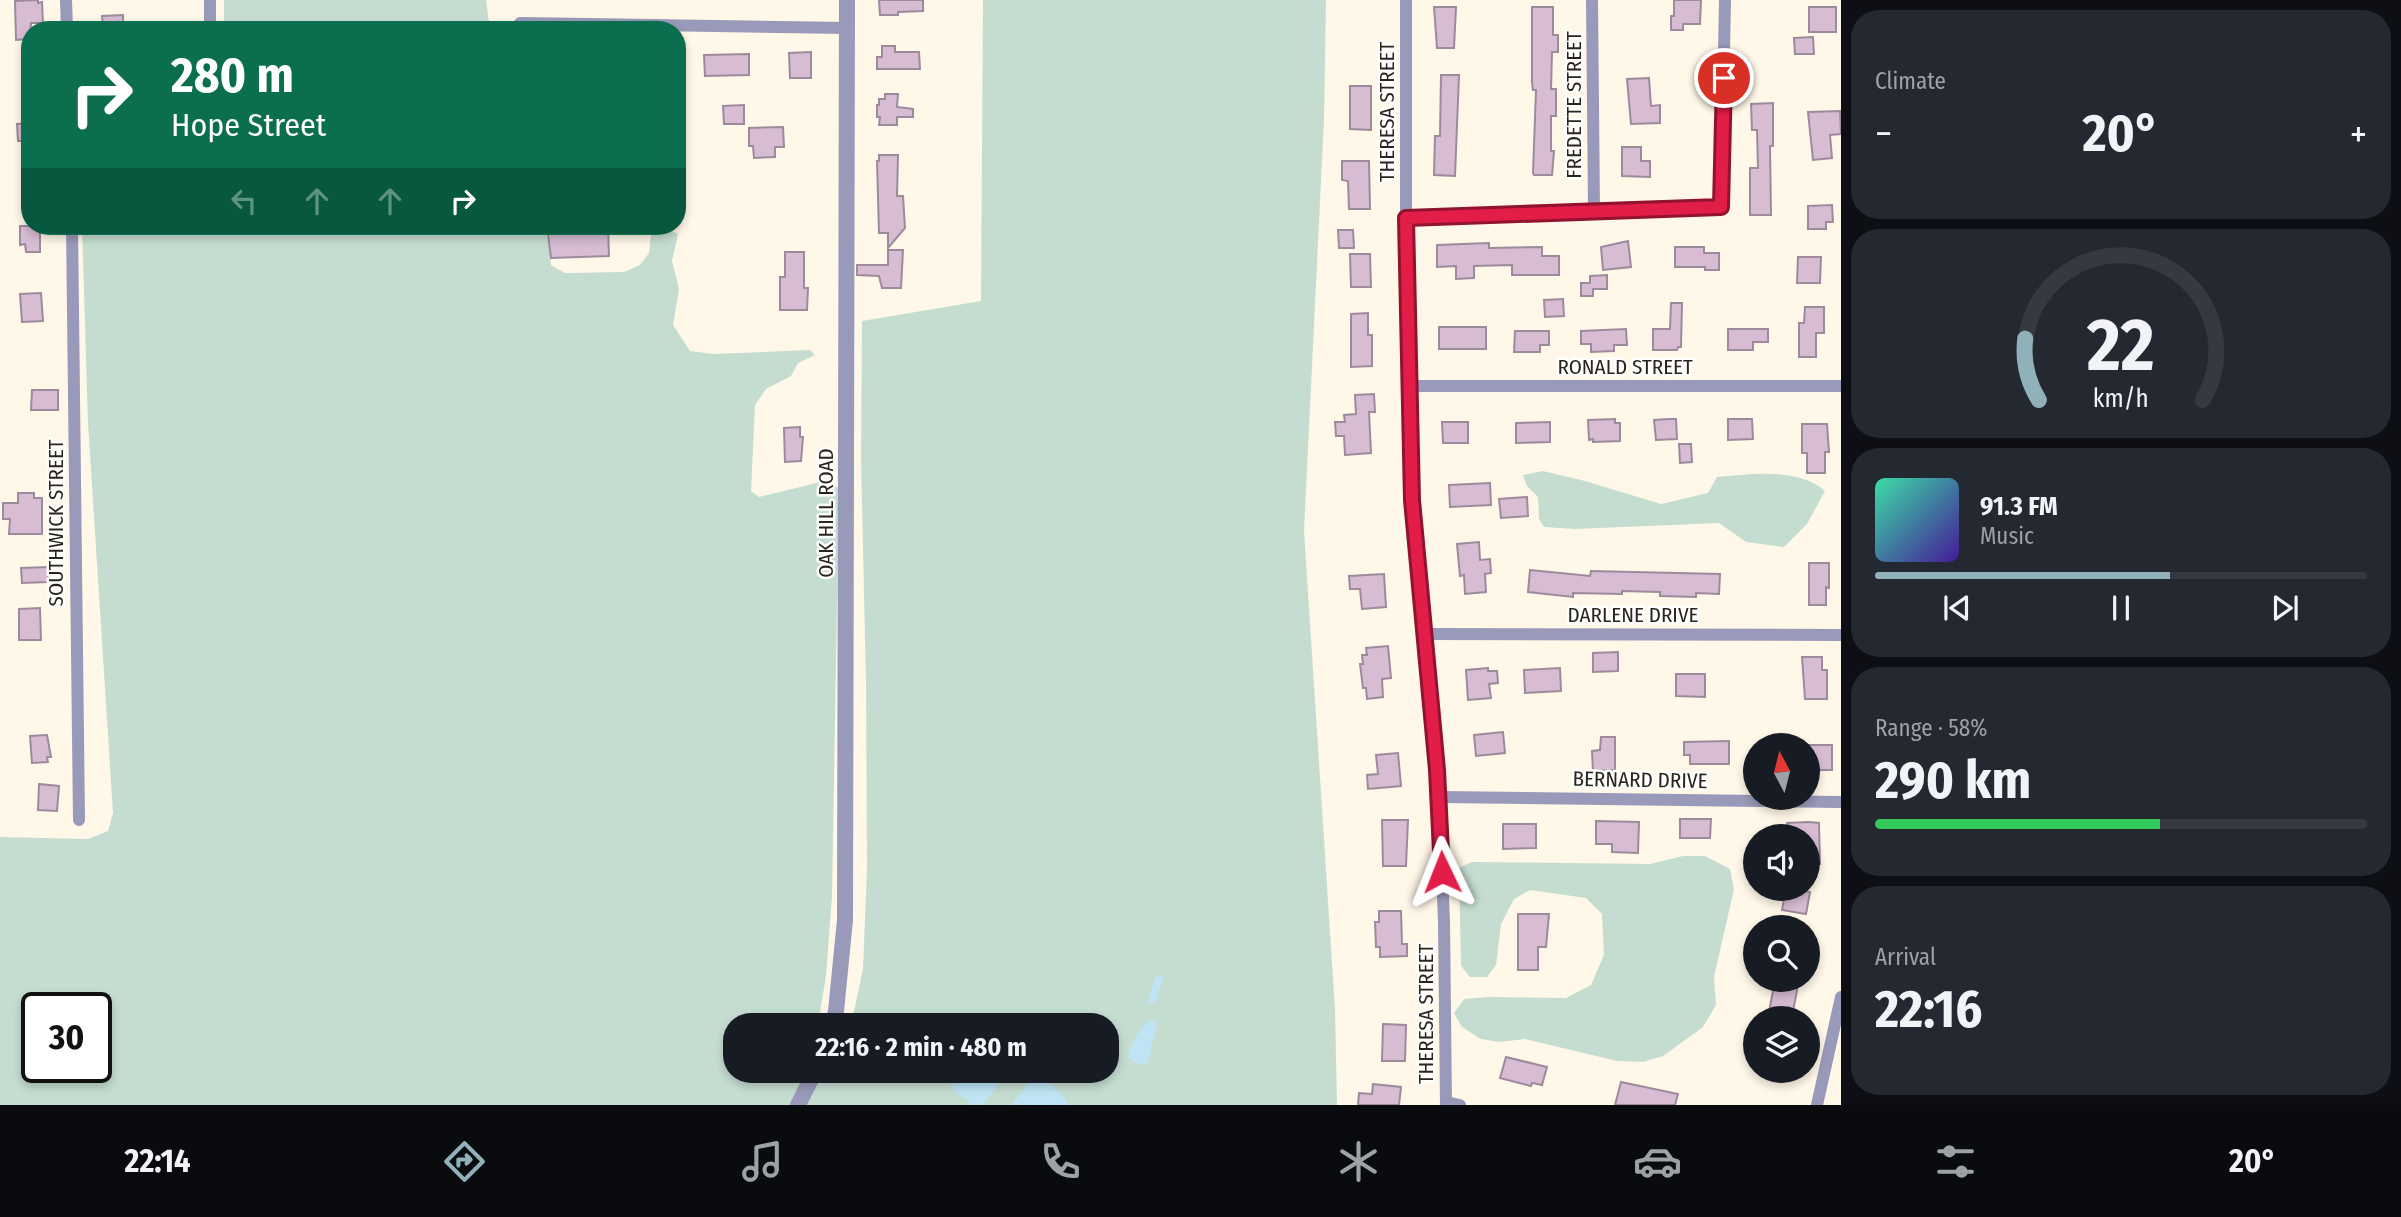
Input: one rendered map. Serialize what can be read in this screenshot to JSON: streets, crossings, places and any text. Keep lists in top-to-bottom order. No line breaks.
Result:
{"streets":{"street":["FREDETTE STREET","THERESA STREET","RONALD STREET","OAK HILL ROAD","SOUTHWICK STREET","DARLENE DRIVE","BERNARD DRIVE"]},"crossings":[["THERESA STREET","RONALD STREET"],["THERESA STREET","DARLENE DRIVE"],["THERESA STREET","BERNARD DRIVE"]],"north":"top","page":{"tile":["Climate",["Range · 58%","290 km"],["Arrival","22:16"]],"turn":["280 m","Hope Street"],"heat":["−","20°","+"],"song":["91.3 FM","Music"],"limit":"30","trip":"22:16 · 2 min · 480 m","tabs":["22:14","20°"],"gauge":["22","km/h"]}}
